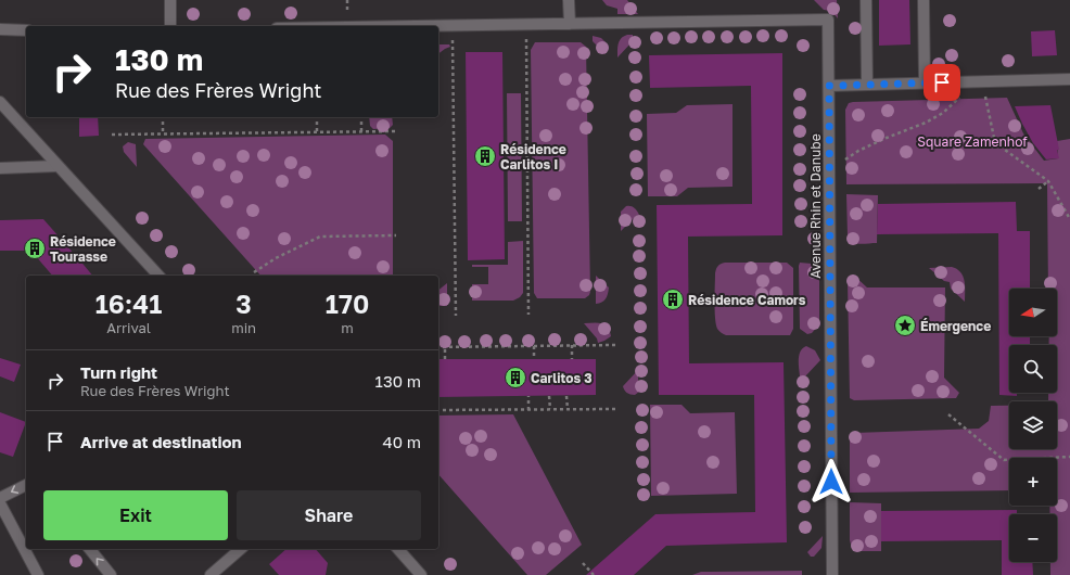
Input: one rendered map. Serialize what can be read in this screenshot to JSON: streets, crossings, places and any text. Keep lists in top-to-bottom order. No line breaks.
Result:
{"streets":{"street":["Avenue Rhin et Danube"]},"parks":["Square Zamenhof"],"places":{"building":["Résidence Carlitos I","Résidence Tourasse","Résidence Camors","Carlitos 3"],"place":["Émergence"]},"north":"left","page":{"turn":["130 m","Rue des Frères Wright"],"eta":["16:41","Arrival","3","min","170","m"],"map_buttons":["+","−"],"list":[{"name":"Turn right","note":"Rue des Frères Wright","value":"130 m"},{"name":"Arrive at destination","value":"40 m"}],"buttons":["Exit","Share"]}}
